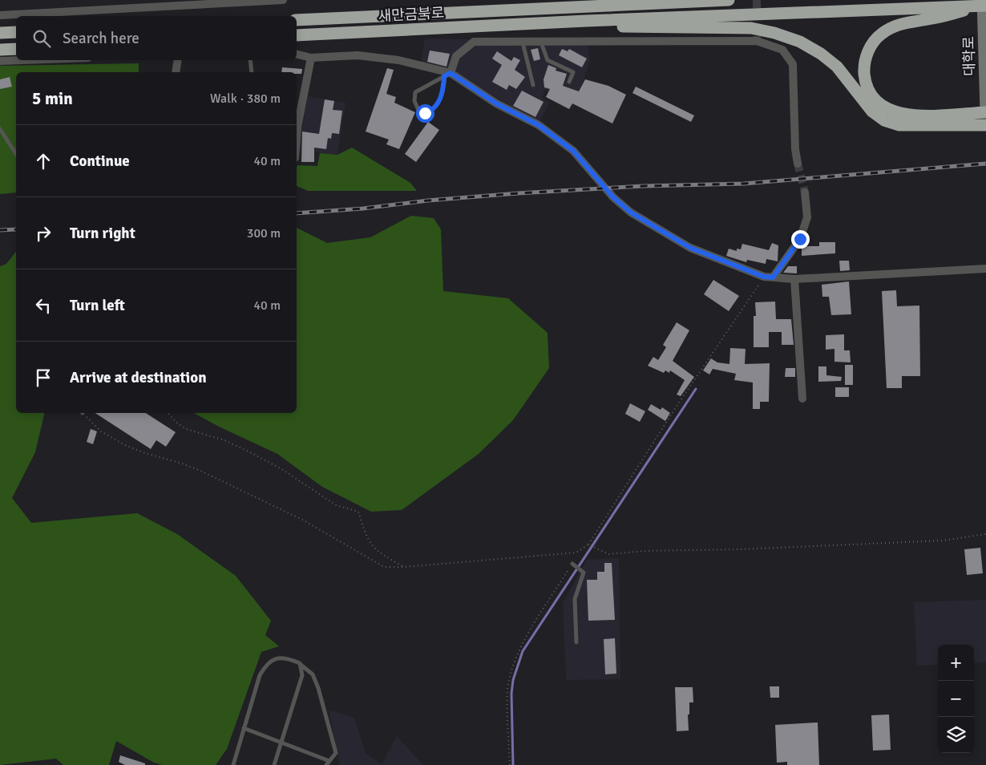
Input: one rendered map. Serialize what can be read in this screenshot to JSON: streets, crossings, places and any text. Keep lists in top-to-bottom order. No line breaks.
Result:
{"streets":{"highway":["새만금북로"],"street":["대학로"]},"crossings":[["새만금북로","대학로"]],"page":{"search":"Search here","heading":["5 min","Walk · 380 m"],"list":[["Continue","40 m"],["Turn right","300 m"],["Turn left","40 m"],"Arrive at destination"],"map_buttons":["+","−"]}}
